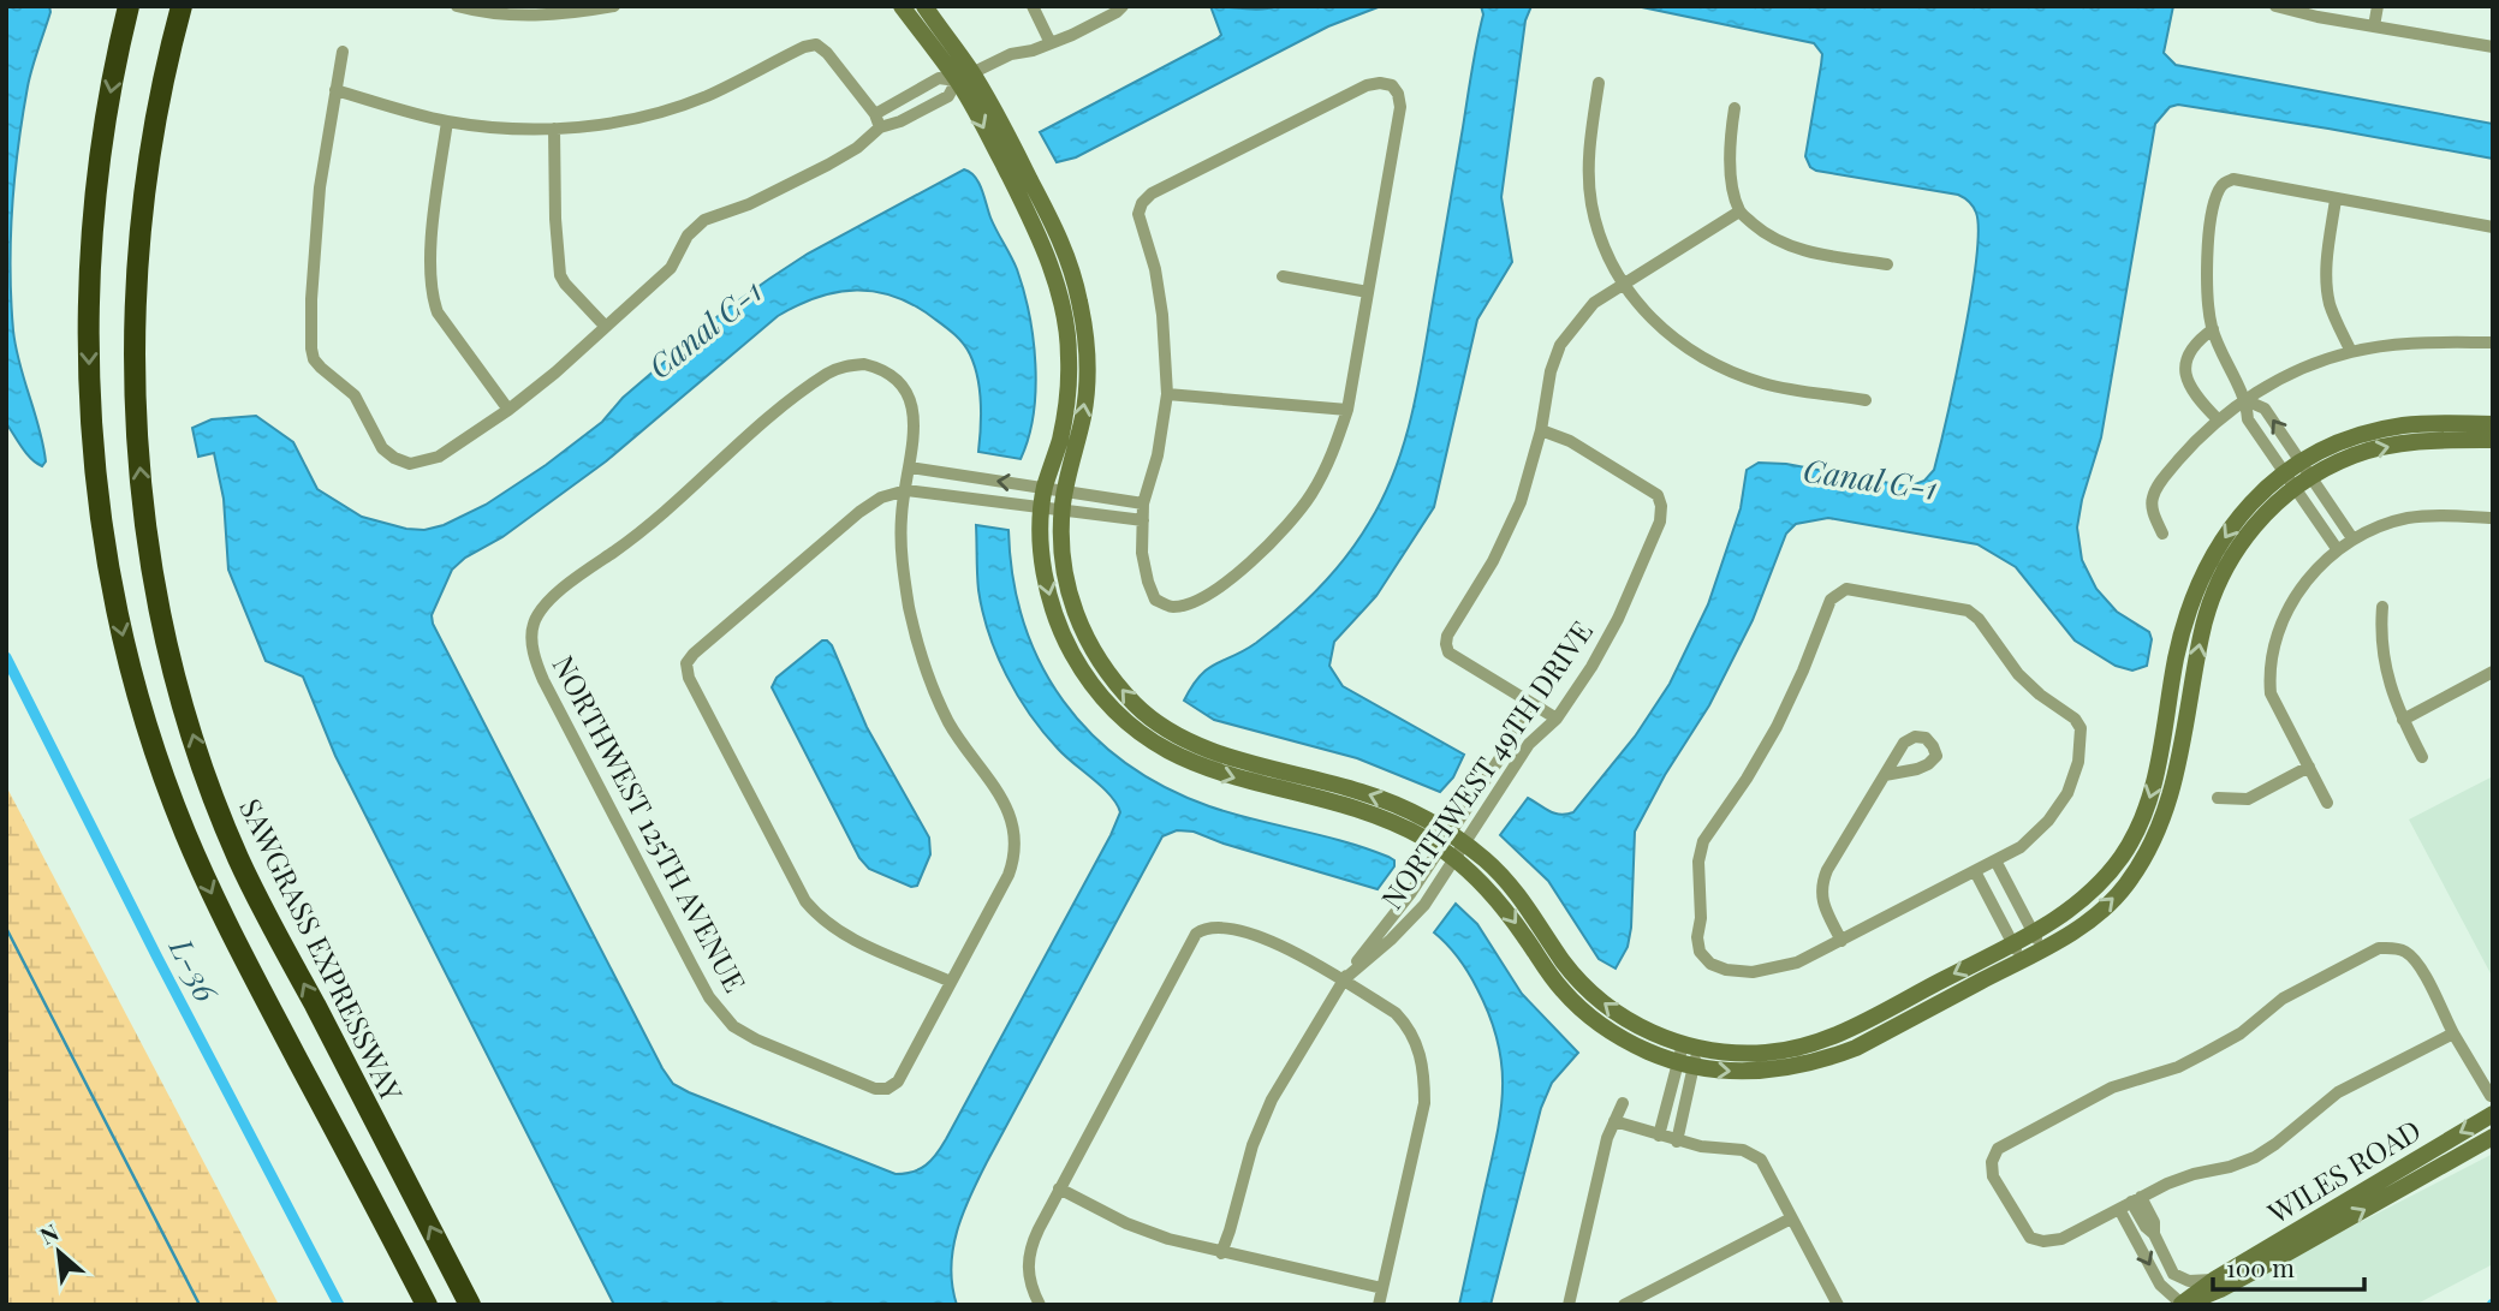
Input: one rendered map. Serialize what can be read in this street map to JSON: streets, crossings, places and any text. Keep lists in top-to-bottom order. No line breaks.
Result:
{"streets":{"highway":["SAWGRASS EXPRESSWAY"],"street":["NORTHWEST 49TH DRIVE","NORTHWEST 125TH AVENUE","WILES ROAD"]},"water":["Canal C-1","L-36"],"scale_bar":"100 m","north":"top left"}
